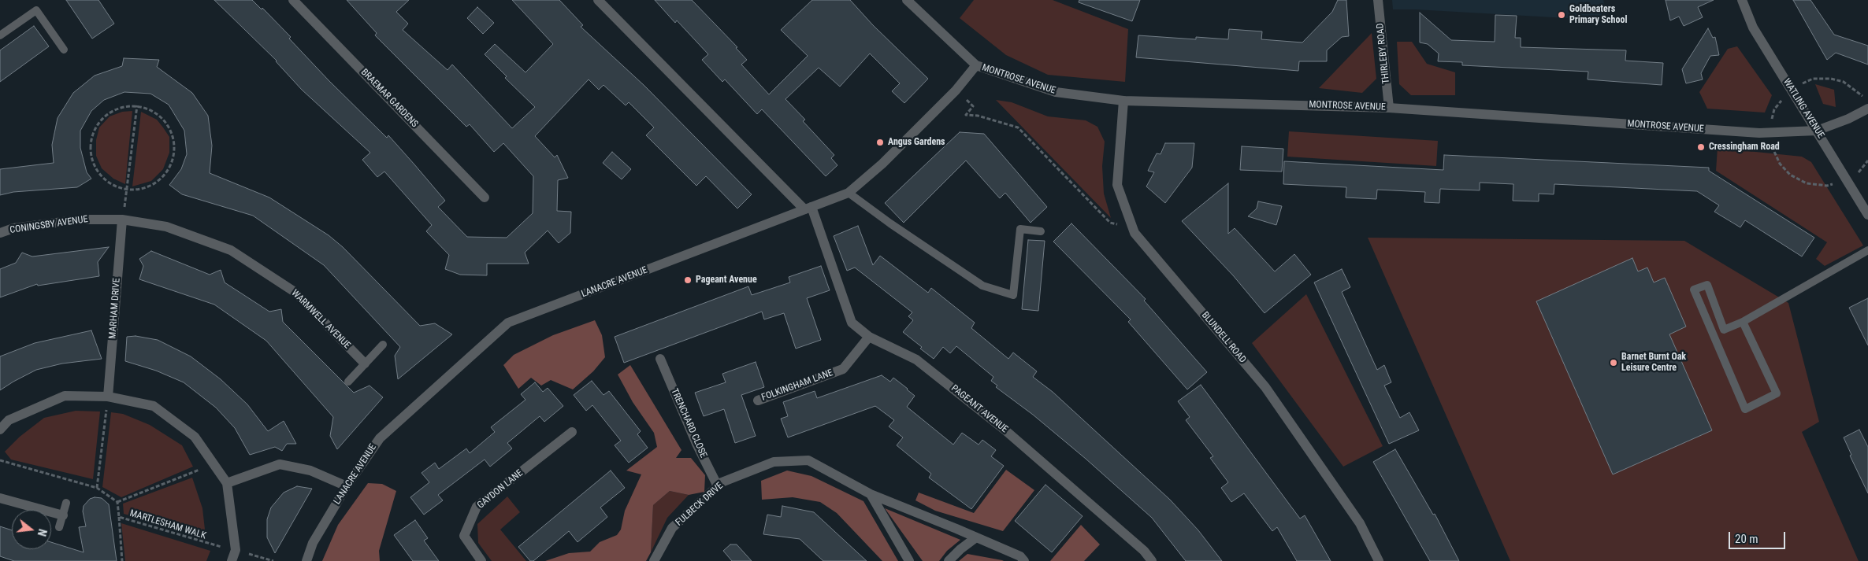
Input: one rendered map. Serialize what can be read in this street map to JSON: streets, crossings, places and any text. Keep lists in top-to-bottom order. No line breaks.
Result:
{"streets":{"street":["THIRLEBY ROAD","MONTROSE AVENUE","BRAEMAR GARDENS","WATLING AVENUE","CONINGSBY AVENUE","LANACRE AVENUE","MARHAM DRIVE","WARMWELL AVENUE","BLUNDELL ROAD","FOLKINGHAM LANE","PAGEANT AVENUE","TRENCHARD CLOSE","GAYDON LANE","FULBECK DRIVE"],"path":["MARTLESHAM WALK"]},"crossings":[["THIRLEBY ROAD","MONTROSE AVENUE"],["MONTROSE AVENUE","WATLING AVENUE"],["MONTROSE AVENUE","LANACRE AVENUE"],["MONTROSE AVENUE","BLUNDELL ROAD"],["CONINGSBY AVENUE","MARHAM DRIVE"],["CONINGSBY AVENUE","WARMWELL AVENUE"],["LANACRE AVENUE","PAGEANT AVENUE"],["MARHAM DRIVE","WARMWELL AVENUE"],["FOLKINGHAM LANE","PAGEANT AVENUE"],["TRENCHARD CLOSE","FULBECK DRIVE"]],"places":["Goldbeaters Primary School","Angus Gardens","Cressingham Road","Pageant Avenue","Barnet Burnt Oak Leisure Centre"],"scale_bar":"20 m","north":"right"}
